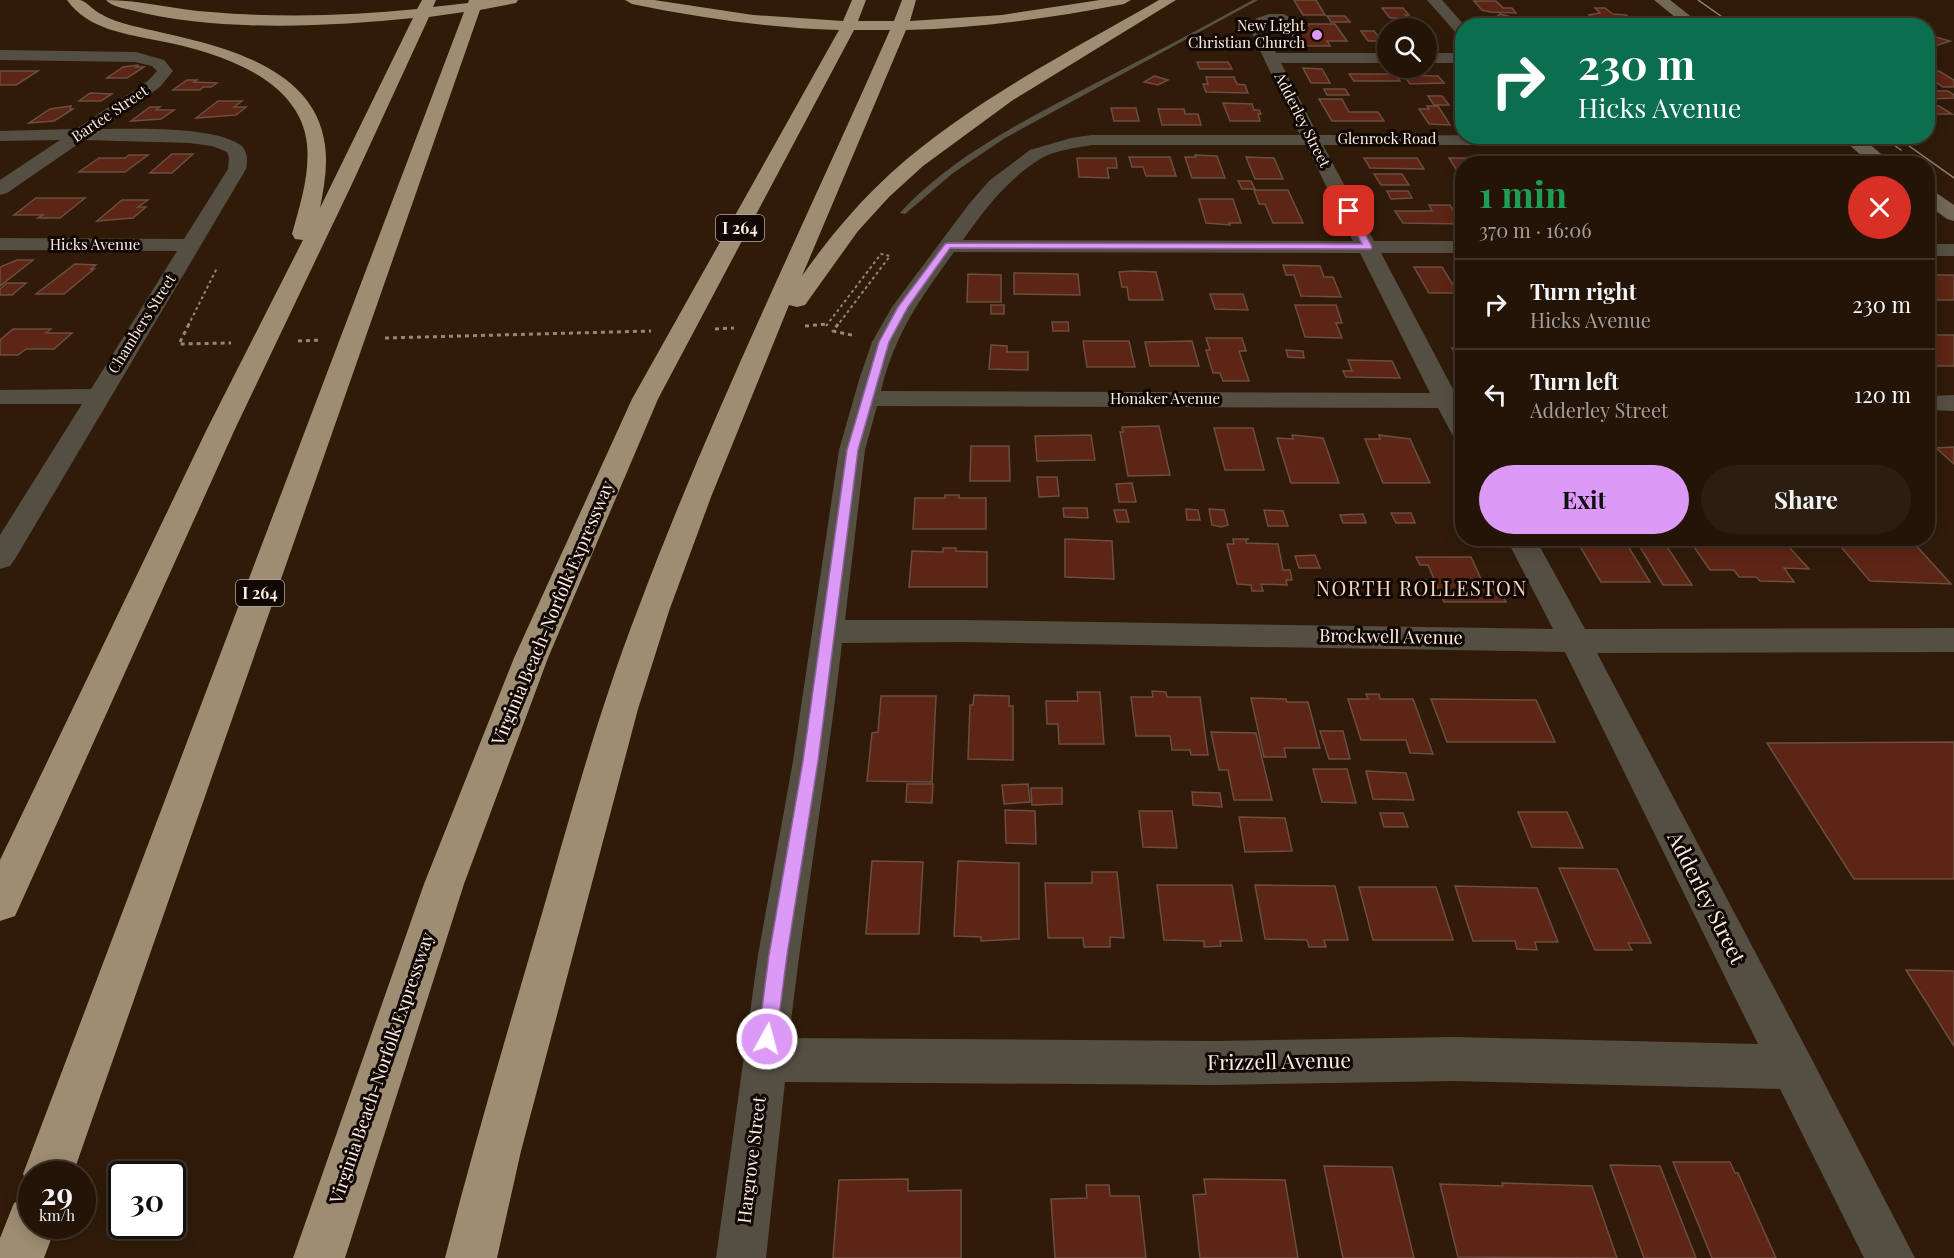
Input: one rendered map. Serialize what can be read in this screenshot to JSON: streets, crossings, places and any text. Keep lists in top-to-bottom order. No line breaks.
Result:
{"streets":{"highway":["I 264","Virginia Beach-Norfolk Expressway"],"street":["Bartee Street","Adderley Street","Glenrock Road","Hicks Avenue","Chambers Street","Honaker Avenue","Brockwell Avenue","Frizzell Avenue","Hargrove Street"]},"crossings":[["Bartee Street","Chambers Street"],["Adderley Street","Glenrock Road"],["Adderley Street","Honaker Avenue"],["Adderley Street","Brockwell Avenue"],["Adderley Street","Frizzell Avenue"],["Glenrock Road","Hargrove Street"],["Hicks Avenue","Chambers Street"],["Honaker Avenue","Hargrove Street"],["Brockwell Avenue","Hargrove Street"],["Frizzell Avenue","Hargrove Street"]],"districts":["NORTH ROLLESTON"],"places":["New Light Christian Church"],"page":{"turn":["230 m","Hicks Avenue"],"heading":["1 min","370 m · 16:06"],"list":[{"name":"Turn right","note":"Hicks Avenue","value":"230 m"},{"name":"Turn left","note":"Adderley Street","value":"120 m"}],"buttons":["Exit","Share"],"speed":"29 km/h","limit":"30"}}
